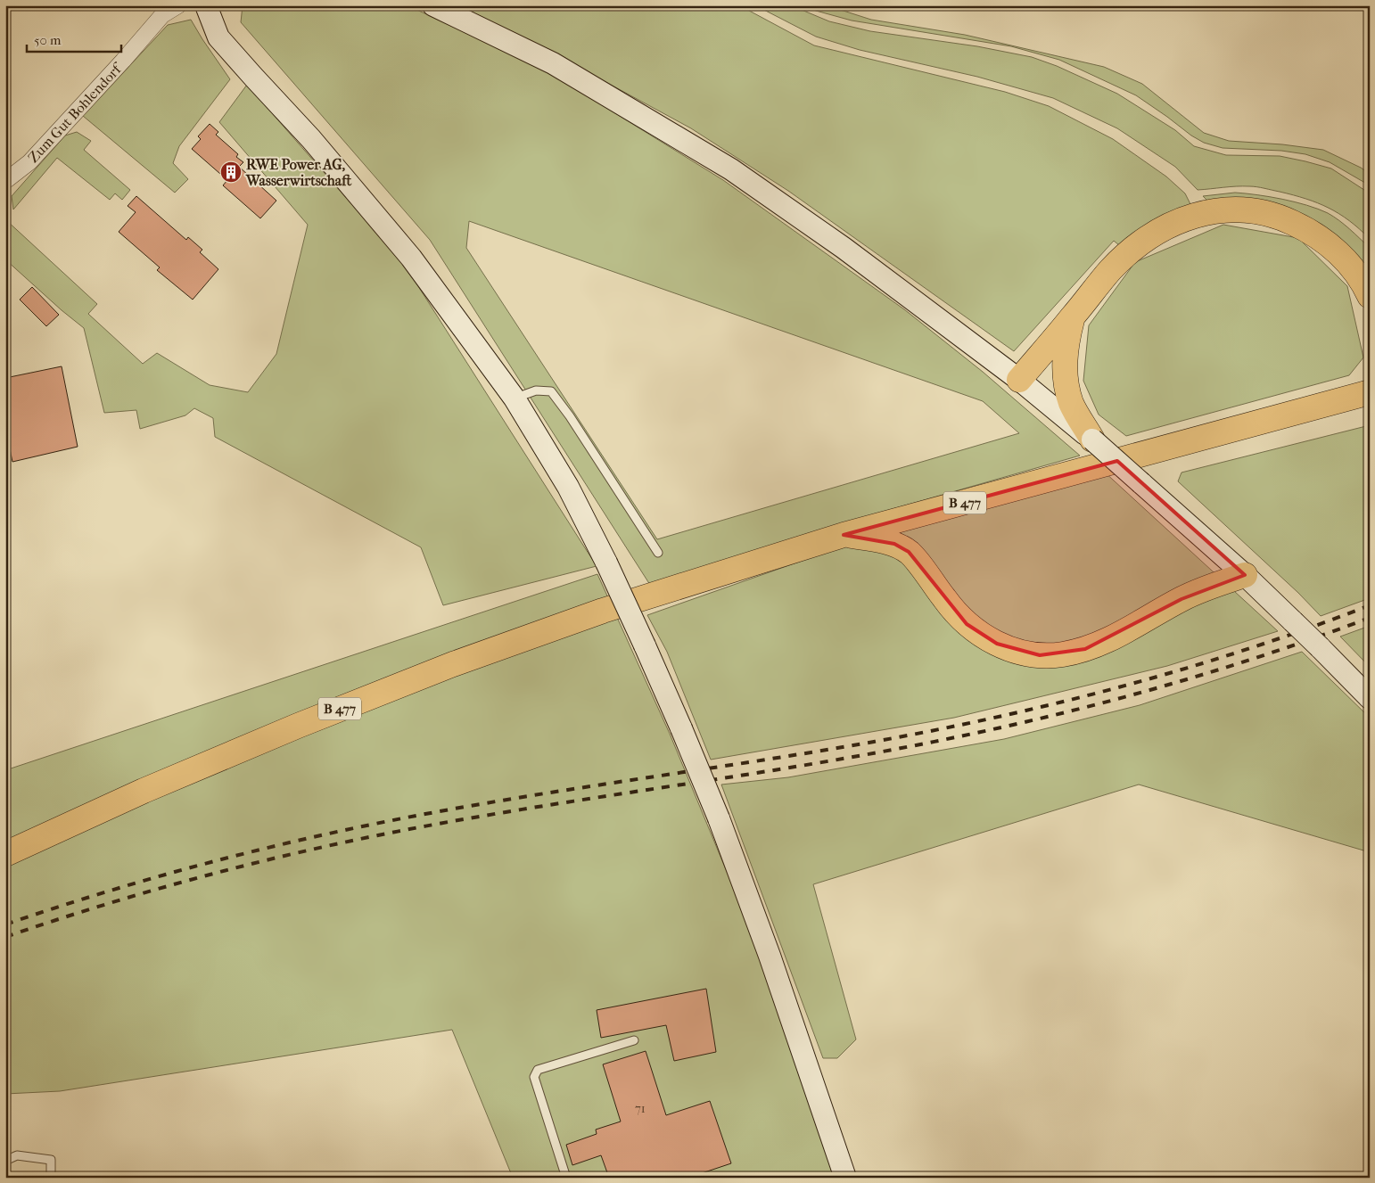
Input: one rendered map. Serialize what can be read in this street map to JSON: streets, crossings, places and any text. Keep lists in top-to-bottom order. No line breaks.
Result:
{"streets":{"main road":["B 477"],"street":["Zum Gut Bohlendorf"]},"places":{"building":["RWE Power AG, Wasserwirtschaft"]},"house_numbers":["71"],"scale_bar":"50 m"}
